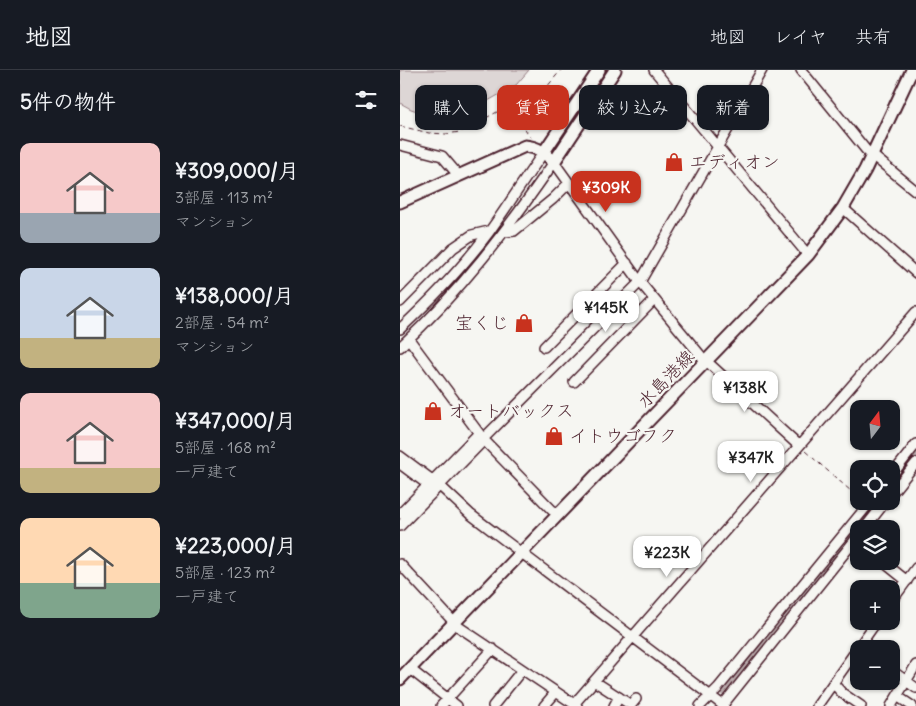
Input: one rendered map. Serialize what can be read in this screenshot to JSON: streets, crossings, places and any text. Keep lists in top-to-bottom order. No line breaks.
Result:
{"streets":{"main road":["水島港線"]},"places":{"shop":["エディオン","宝くじ","オートバックス","イトウゴフク"]},"north":"top","page":{"header":"地図","nav":["地図","レイヤ","共有"],"heading":"5件の物件","chip":["購入","賃貸","絞り込み","新着"],"list":[{"name":"¥309,000/月","note":"3部屋 · 113 m² · マンション"},{"name":"¥138,000/月","note":"2部屋 · 54 m² · マンション"},{"name":"¥347,000/月","note":"5部屋 · 168 m² · 一戸建て"},{"name":"¥223,000/月","note":"5部屋 · 123 m² · 一戸建て"}],"price":["¥309K","¥145K","¥138K","¥347K","¥223K"],"map_buttons":["+","−"]}}
